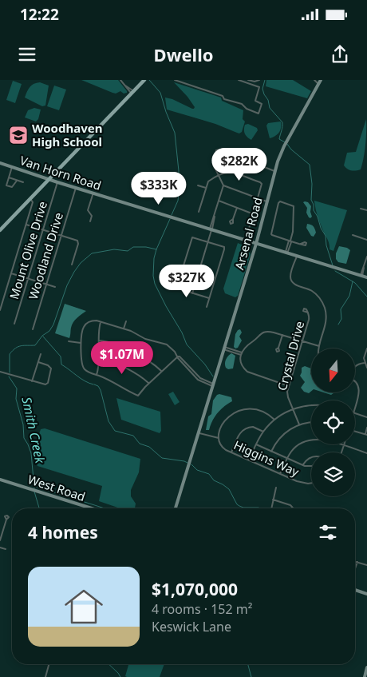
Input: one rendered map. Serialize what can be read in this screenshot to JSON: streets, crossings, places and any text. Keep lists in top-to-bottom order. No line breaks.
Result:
{"streets":{"street":["Van Horn Road","Arsenal Road","Mount Olive Drive","Woodland Drive","Crystal Drive","Higgins Way","West Road"]},"crossings":[["Van Horn Road","Arsenal Road"],["Van Horn Road","Mount Olive Drive"],["Van Horn Road","Woodland Drive"]],"water":["Smith Creek"],"places":{"school or university":["Woodhaven High School"]},"north":"bottom","page":{"status":"12:22","header":"Dwello","price":["$282K","$333K","$327K","$1.07M"],"heading":"4 homes","list":[{"name":"$1,070,000","note":"4 rooms · 152 m² · Keswick Lane"}]}}
